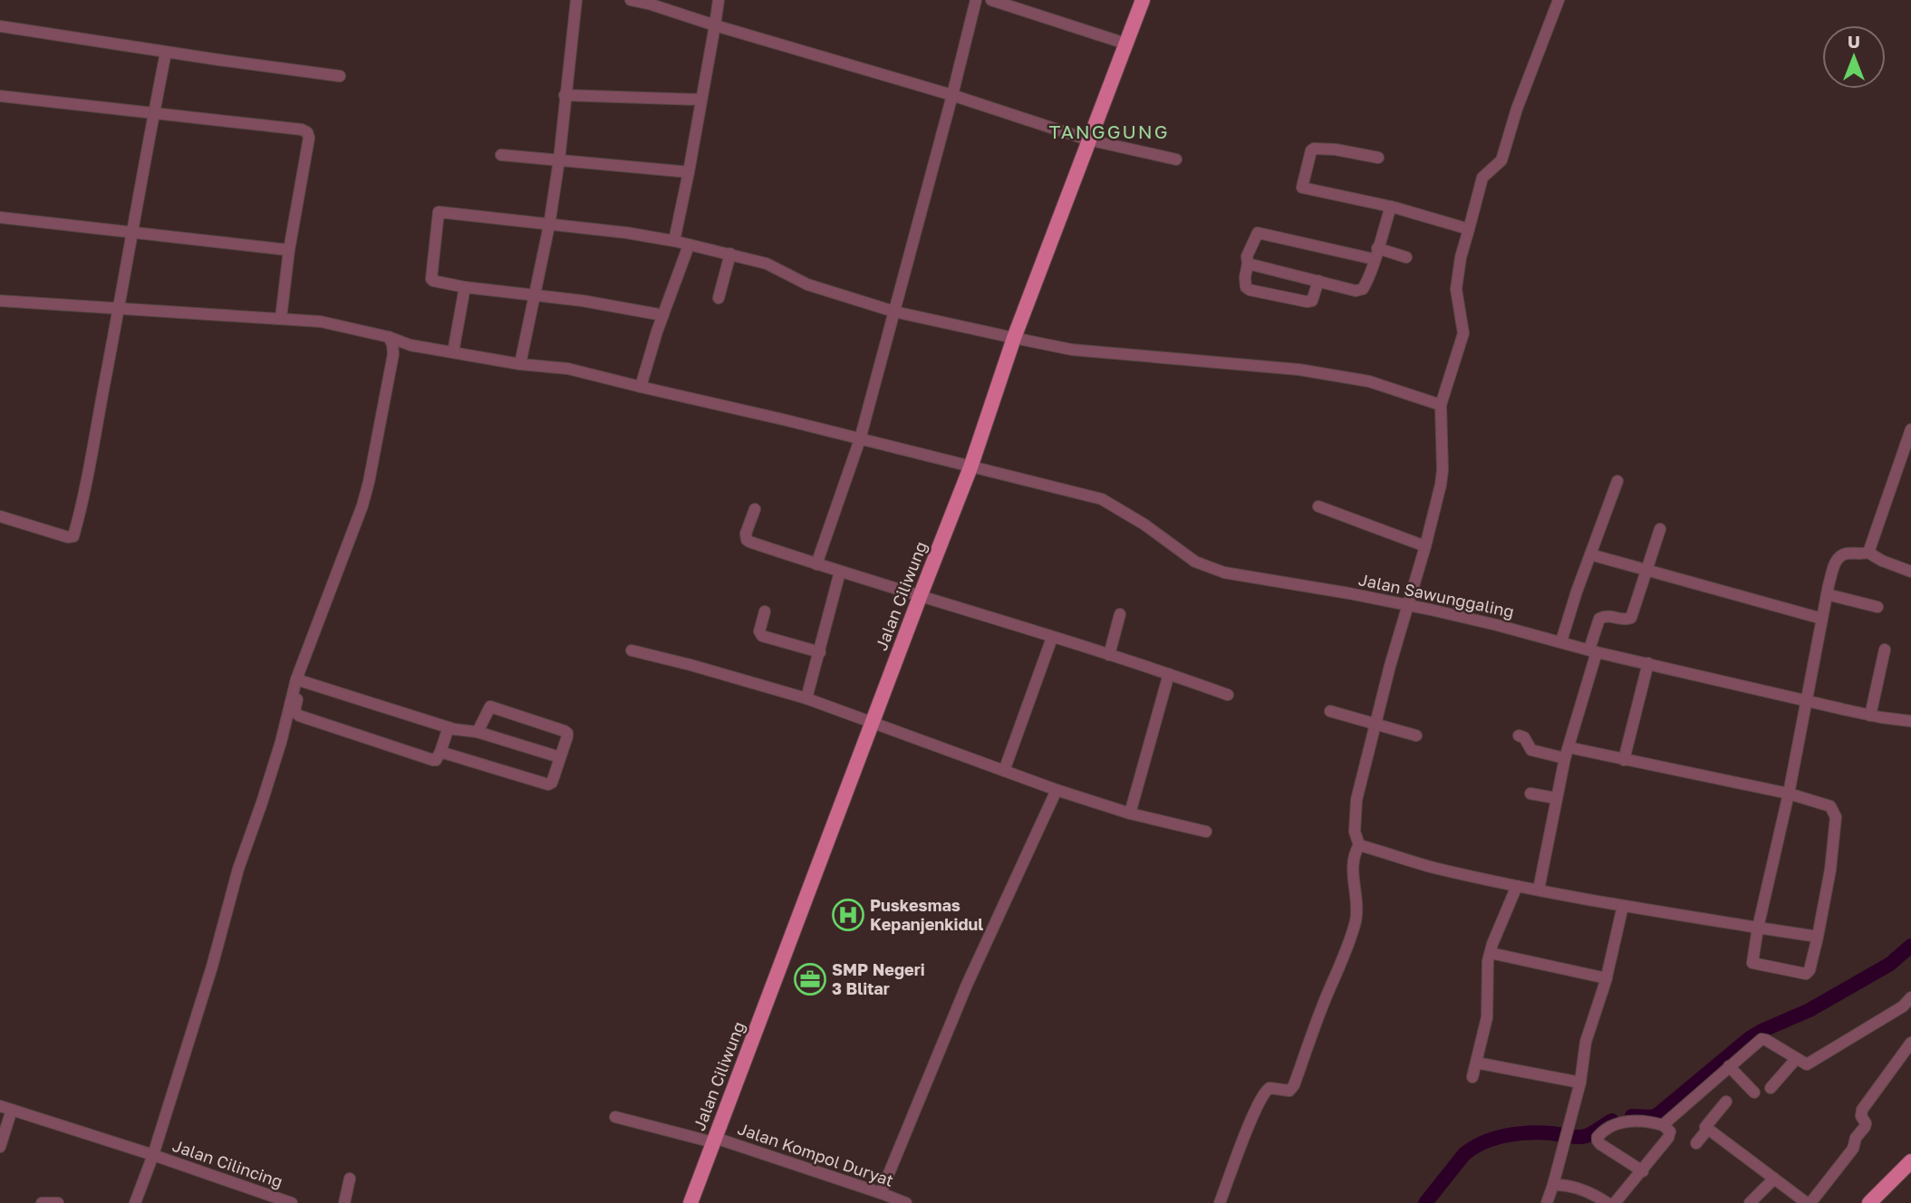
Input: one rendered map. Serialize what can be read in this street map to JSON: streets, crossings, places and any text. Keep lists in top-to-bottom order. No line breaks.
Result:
{"streets":{"main road":["Jalan Ciliwung"],"street":["Jalan Sawunggaling","Jalan Kompol Duryat","Jalan Cilincing"]},"crossings":[["Jalan Ciliwung","Jalan Sawunggaling"],["Jalan Ciliwung","Jalan Kompol Duryat"]],"districts":["TANGGUNG"],"places":{"hospital":["Puskesmas Kepanjenkidul"],"office":["SMP Negeri 3 Blitar"]},"north":"top"}
